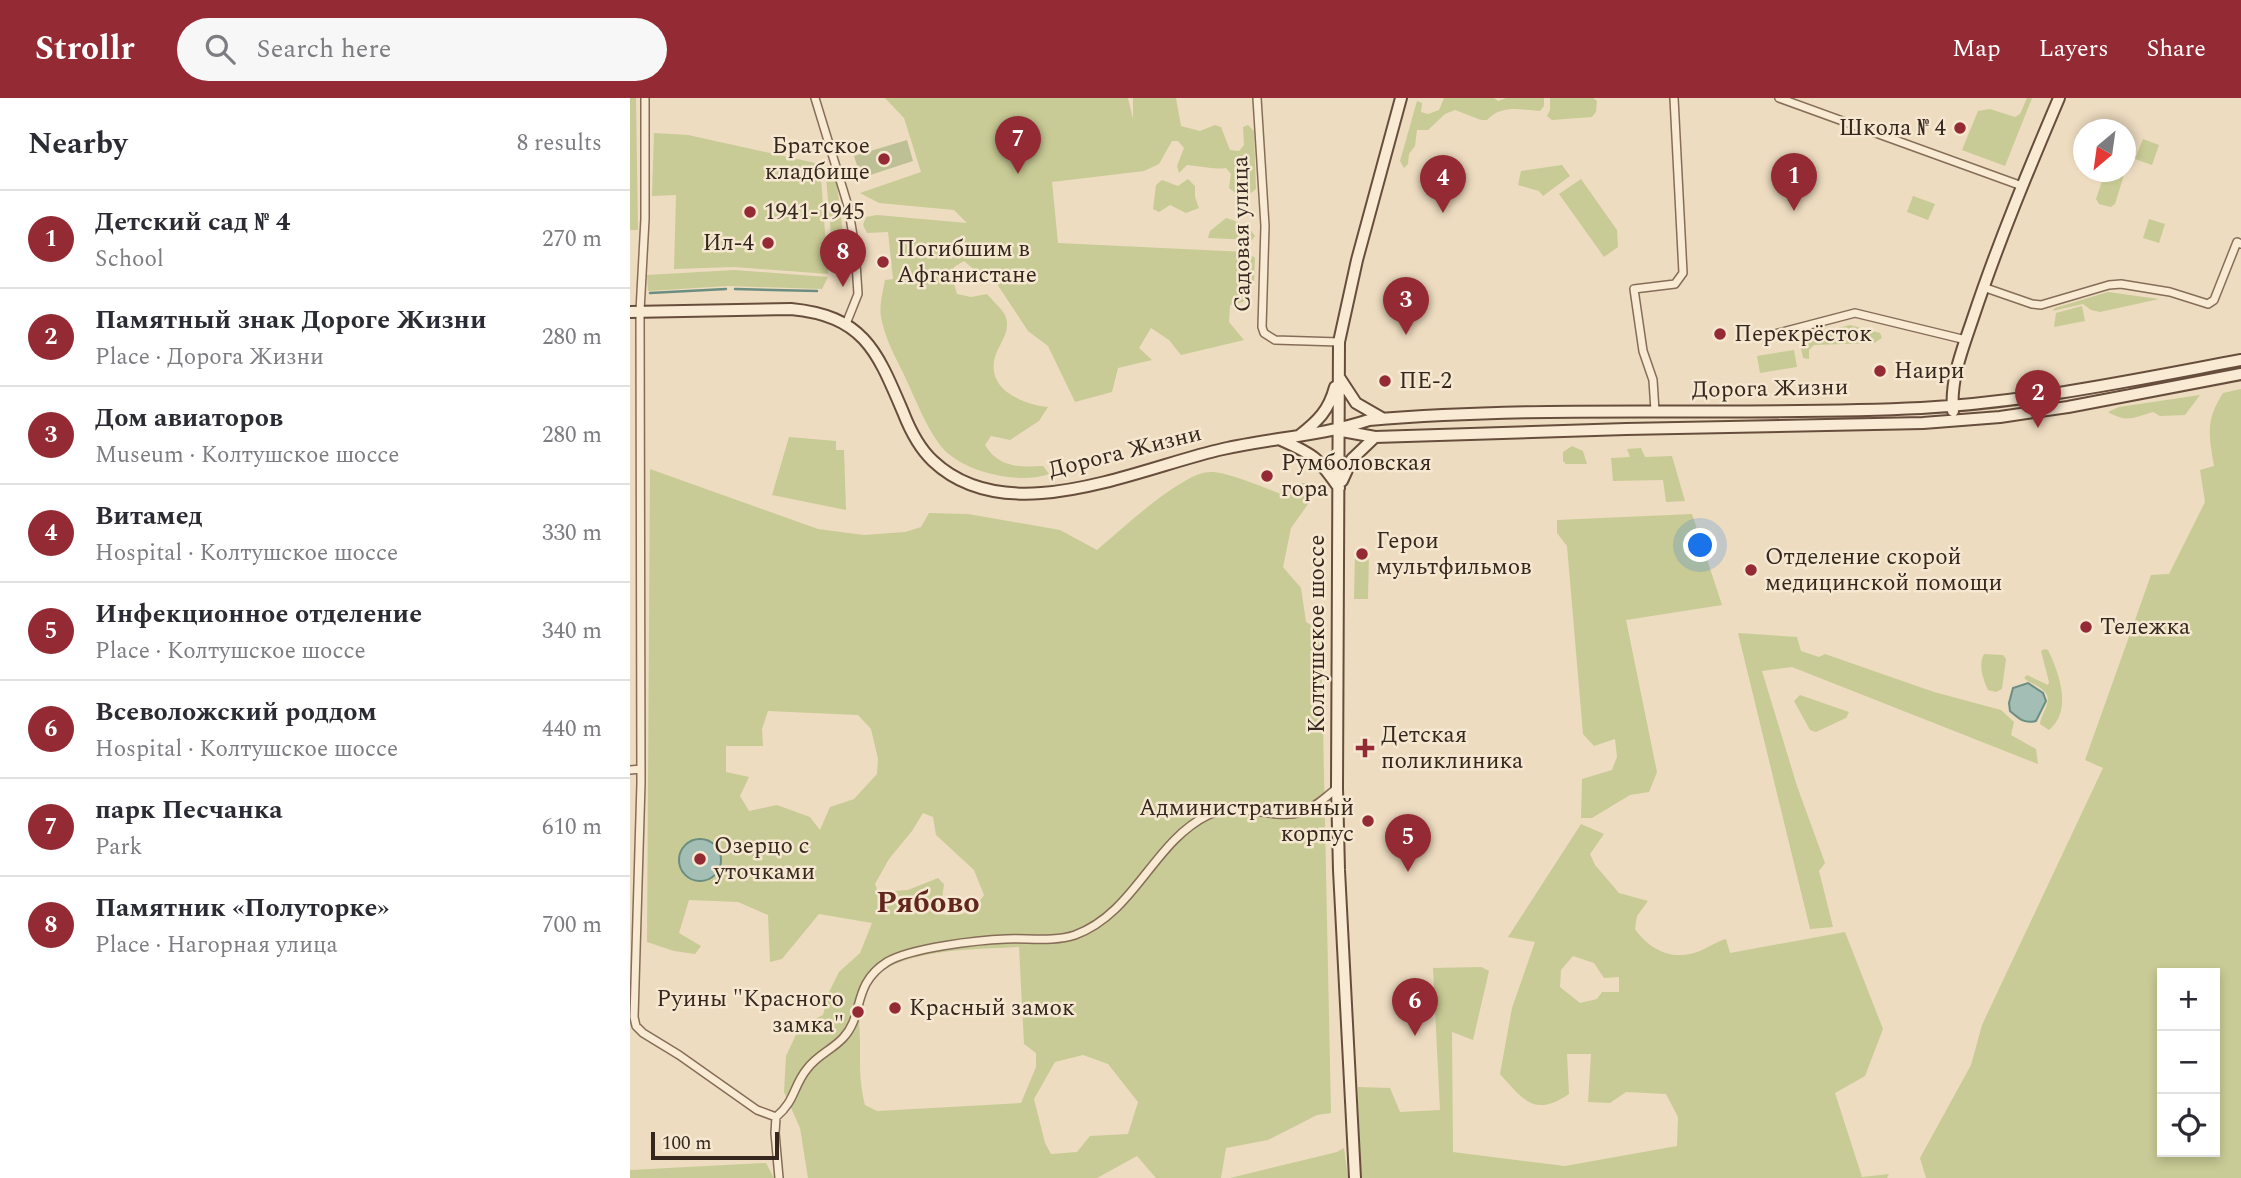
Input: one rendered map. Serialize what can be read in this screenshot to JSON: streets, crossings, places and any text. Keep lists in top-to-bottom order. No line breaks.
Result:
{"streets":{"main road":["Дорога Жизни","Колтушское шоссе"],"street":["Садовая улица"]},"crossings":[["Садовая улица","Колтушское шоссе"],["Дорога Жизни","Колтушское шоссе"]],"districts":["Рябово"],"places":{"other":["Школа № 4","Братское кладбище","1941-1945","Ил-4","Погибшим в Афганистане","Перекрёсток","Наири","ПЕ-2","Румболовская гора","Герои мультфильмов","Отделение скорой медицинской помощи","Тележка","Административный корпус","Озерцо с уточками","Красный замок","Руины \"Красного замка\""],"health":["Детская поликлиника"]},"scale_bar":"100 m","north":"bottom left","page":{"header":"Strollr","search":"Search here","nav":["Map","Layers","Share"],"heading":["Nearby","8 results"],"pins":["7","1","4","8","3","2","5","6"],"list":[{"mark":"1","name":"Детский сад № 4","note":"School","value":"270 m"},{"mark":"2","name":"Памятный знак Дороге Жизни","note":"Place · Дорога Жизни","value":"280 m"},{"mark":"3","name":"Дом авиаторов","note":"Museum · Колтушское шоссе","value":"280 m"},{"mark":"4","name":"Витамед","note":"Hospital · Колтушское шоссе","value":"330 m"},{"mark":"5","name":"Инфекционное отделение","note":"Place · Колтушское шоссе","value":"340 m"},{"mark":"6","name":"Всеволожский роддом","note":"Hospital · Колтушское шоссе","value":"440 m"},{"mark":"7","name":"парк Песчанка","note":"Park","value":"610 m"},{"mark":"8","name":"Памятник «Полуторке»","note":"Place · Нагорная улица","value":"700 m"}],"map_buttons":["+","−"],"scale":"100 m"}}
